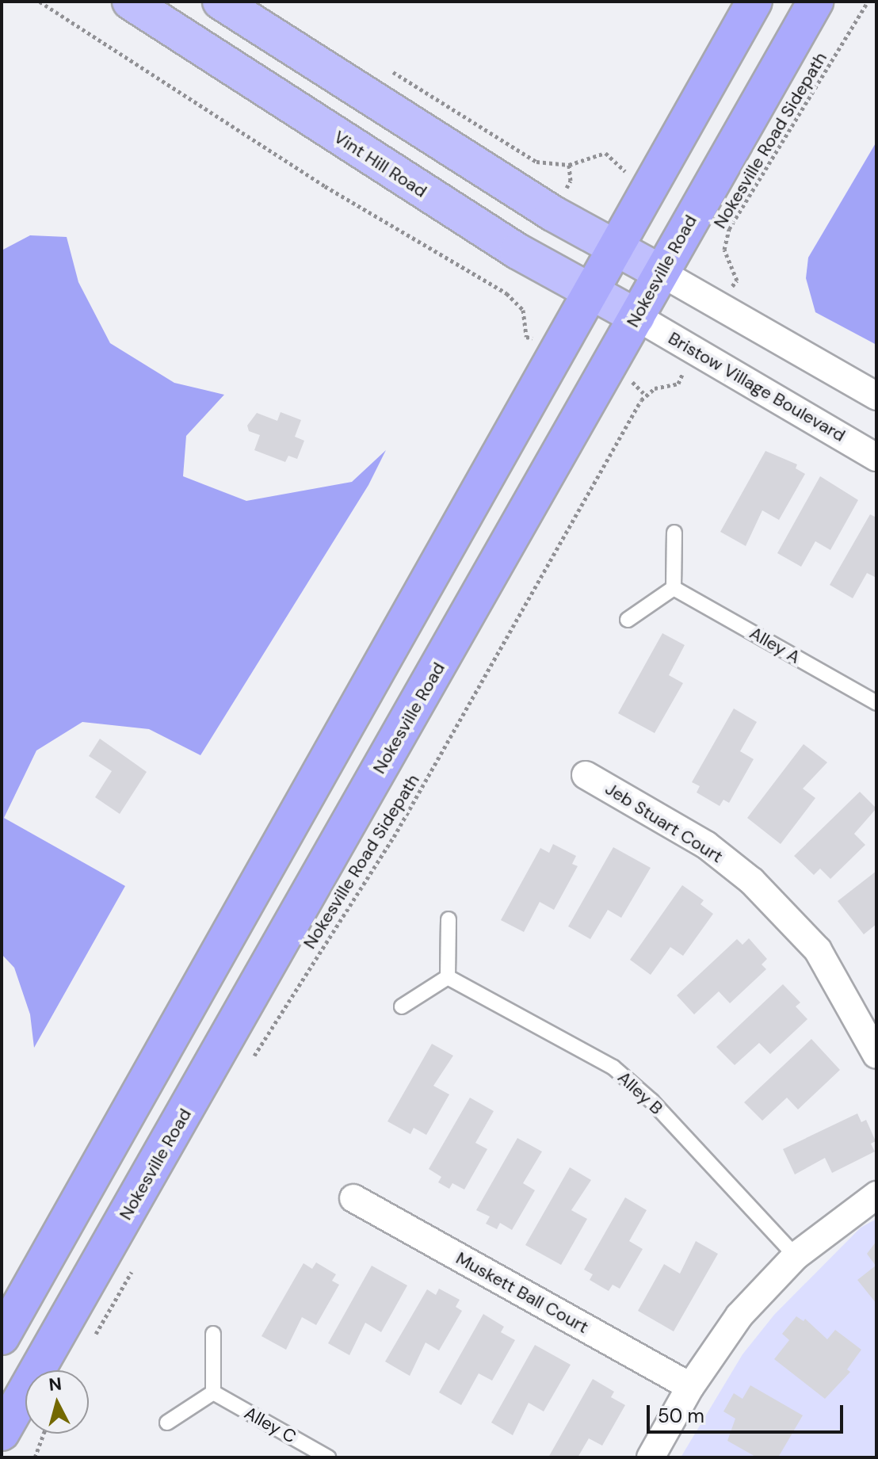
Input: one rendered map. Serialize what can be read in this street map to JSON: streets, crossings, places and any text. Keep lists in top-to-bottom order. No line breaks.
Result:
{"streets":{"highway":["Nokesville Road"],"main road":["Vint Hill Road"],"street":["Bristow Village Boulevard","Jeb Stuart Court","Muskett Ball Court"],"lane":["Alley A","Alley B","Alley C"],"path":["Nokesville Road Sidepath"]},"crossings":[["Vint Hill Road","Nokesville Road"],["Vint Hill Road","Bristow Village Boulevard"],["Nokesville Road","Bristow Village Boulevard"]],"scale_bar":"50 m","north":"top"}
